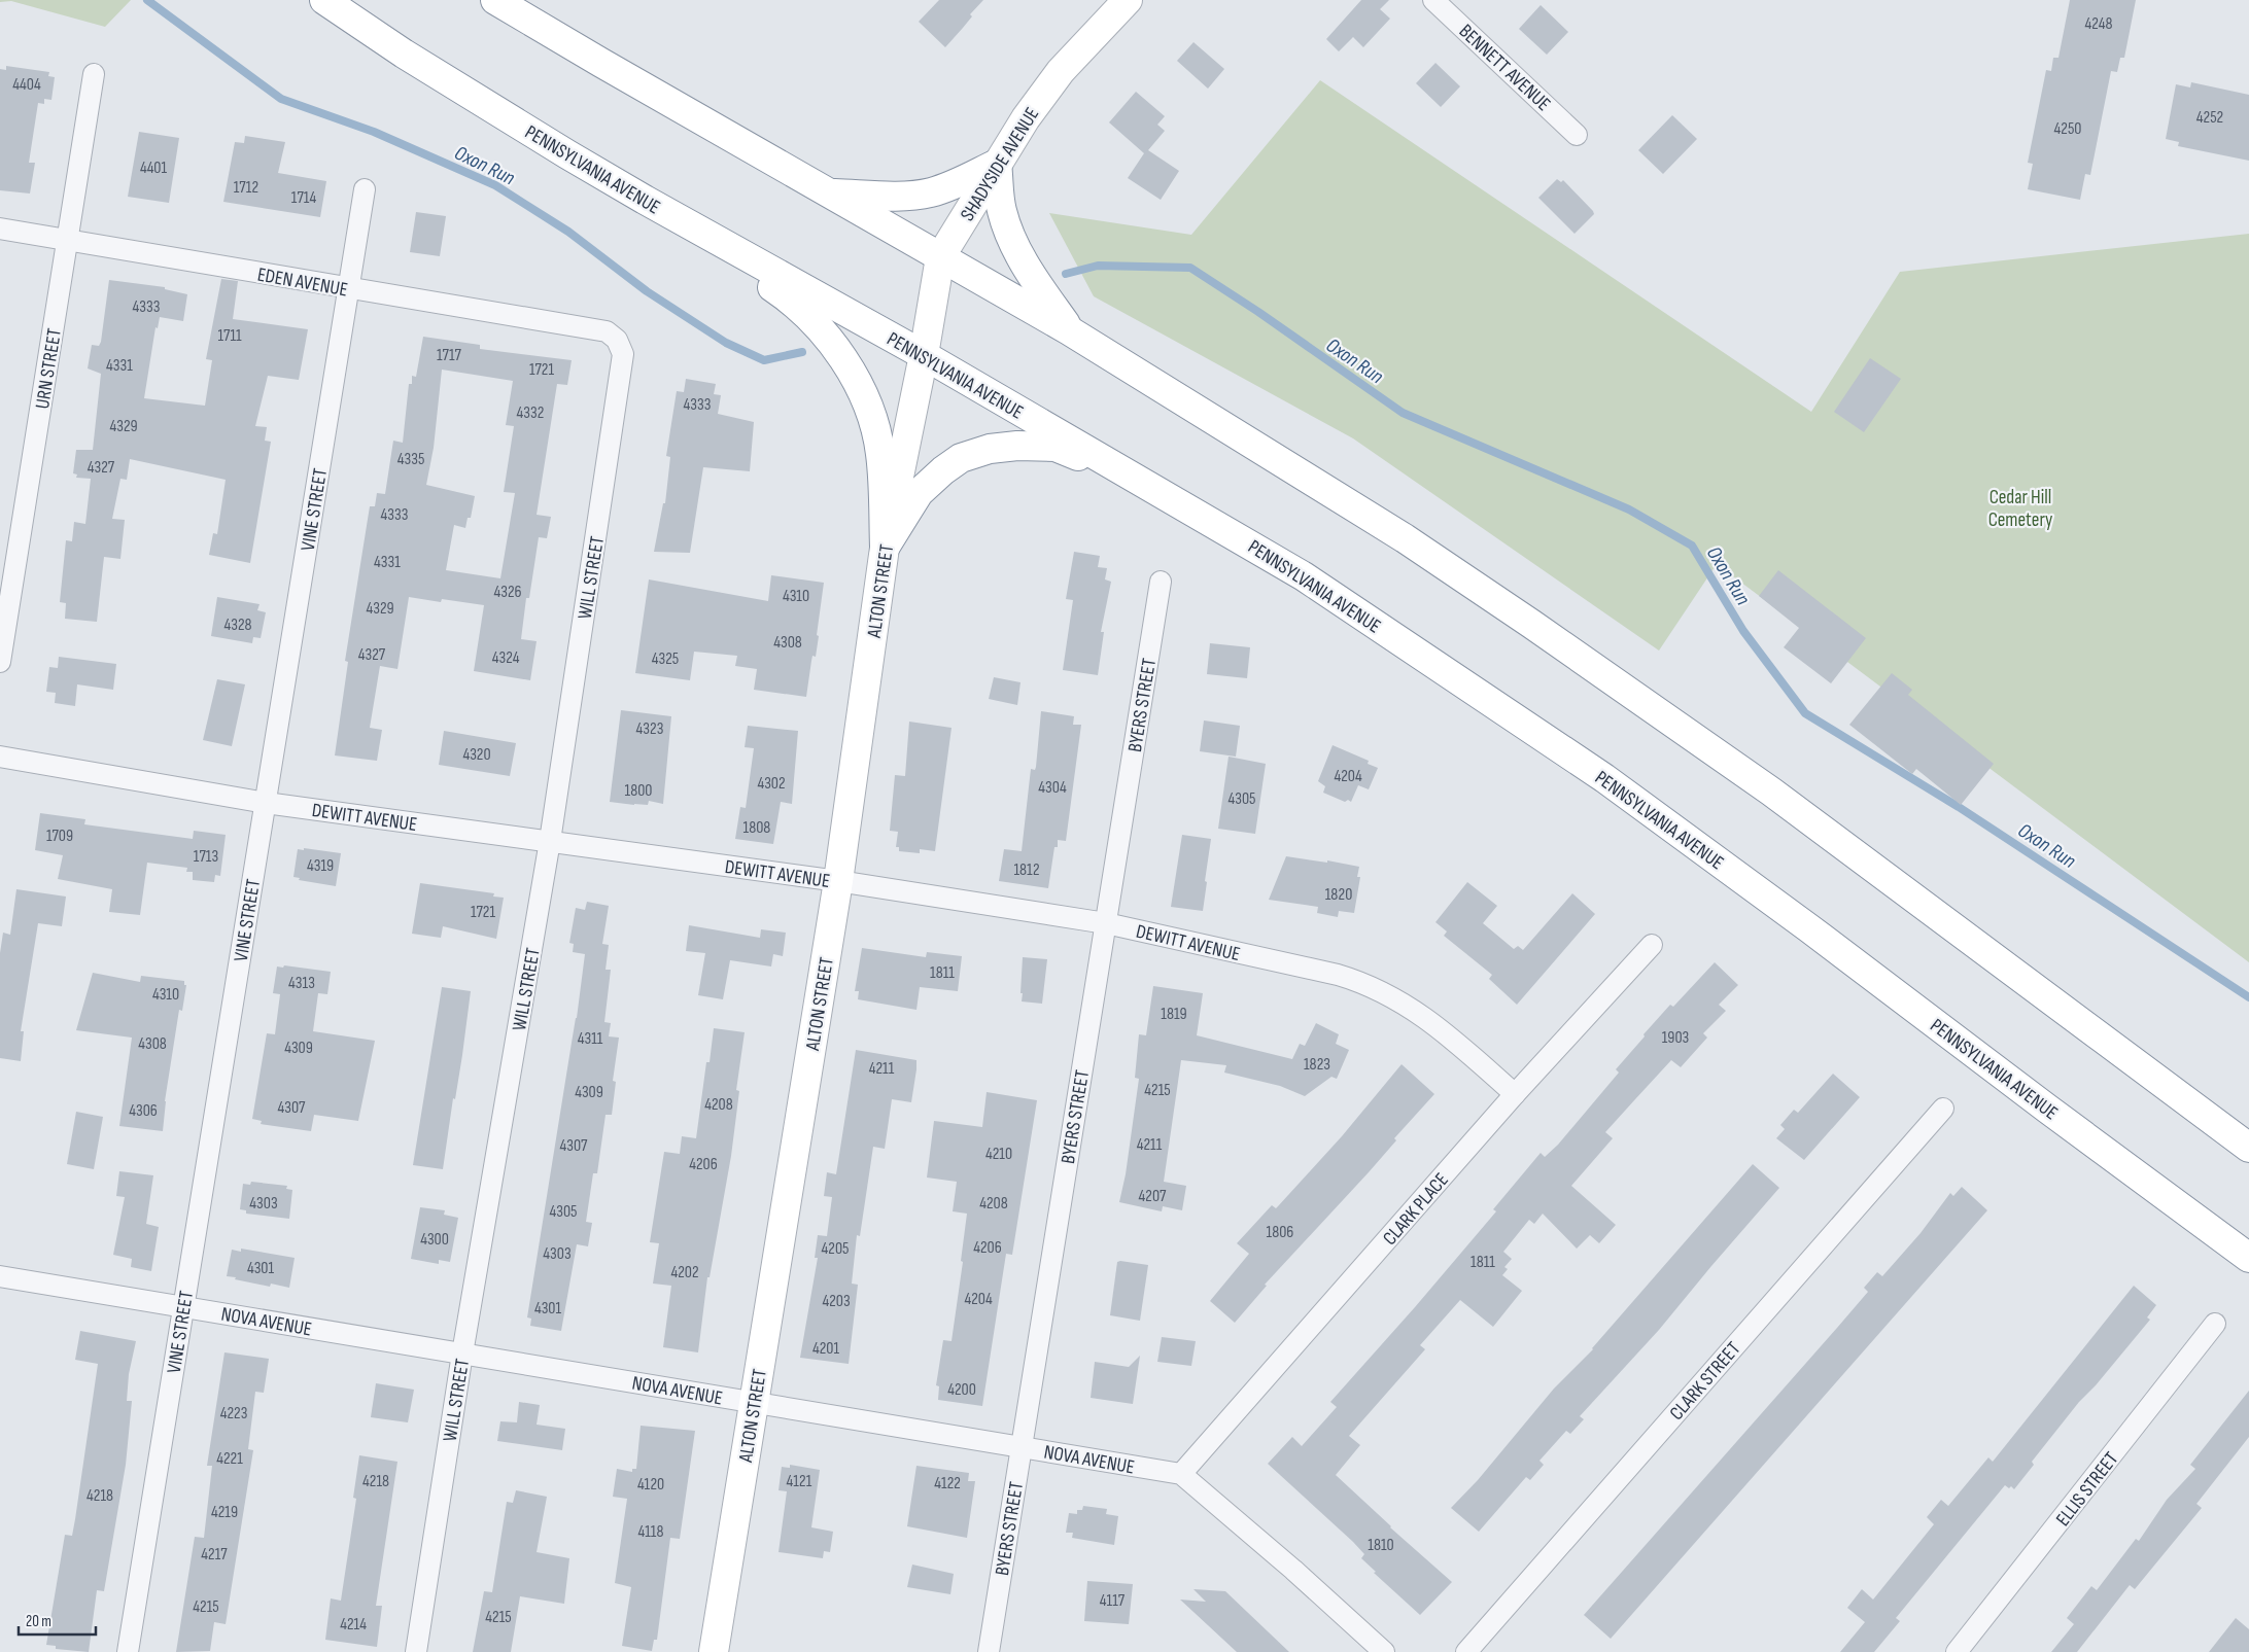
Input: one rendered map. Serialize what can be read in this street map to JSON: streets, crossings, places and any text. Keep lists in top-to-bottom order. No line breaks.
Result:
{"streets":{"main road":["SHADYSIDE AVENUE","PENNSYLVANIA AVENUE","ALTON STREET"],"street":["BENNETT AVENUE","EDEN AVENUE","URN STREET","VINE STREET","WILL STREET","BYERS STREET","DEWITT AVENUE","CLARK PLACE","NOVA AVENUE","CLARK STREET","ELLIS STREET"]},"crossings":[["SHADYSIDE AVENUE","PENNSYLVANIA AVENUE"],["SHADYSIDE AVENUE","ALTON STREET"],["PENNSYLVANIA AVENUE","ALTON STREET"],["EDEN AVENUE","URN STREET"],["EDEN AVENUE","VINE STREET"],["EDEN AVENUE","WILL STREET"],["VINE STREET","DEWITT AVENUE"],["VINE STREET","NOVA AVENUE"],["WILL STREET","DEWITT AVENUE"],["WILL STREET","NOVA AVENUE"],["ALTON STREET","DEWITT AVENUE"],["ALTON STREET","NOVA AVENUE"],["BYERS STREET","DEWITT AVENUE"],["BYERS STREET","NOVA AVENUE"],["DEWITT AVENUE","CLARK PLACE"],["CLARK PLACE","NOVA AVENUE"]],"water":["Oxon Run"],"parks":["Cedar Hill Cemetery"],"house_numbers":["4248","4404","4252","4250","4401","1712","1714","4333","1711","1717","4331","1721","4333","4332","4329","4335","4327","4333","4331","4326","4310","4329","4328","4308","4327","4324","4325","4323","4320","4204","4302","4304","1800","4305","1808","1709","1713","4319","1812","1820","1721","1811","4313","4310","1819","1903","4311","4308","4309","1823","4211","4215","4309","4208","4307","4306","4211","4307","4210","4206","4207","4303","4208","4305","1806","4300","4206","4205","4303","1811","4301","4202","4204","4203","4301","4201","4200","4223","4221","4218","4121","4122","4120","4218","4219","4118","1810","4217","4117","4215","4215","4214"],"scale_bar":"20 m"}
